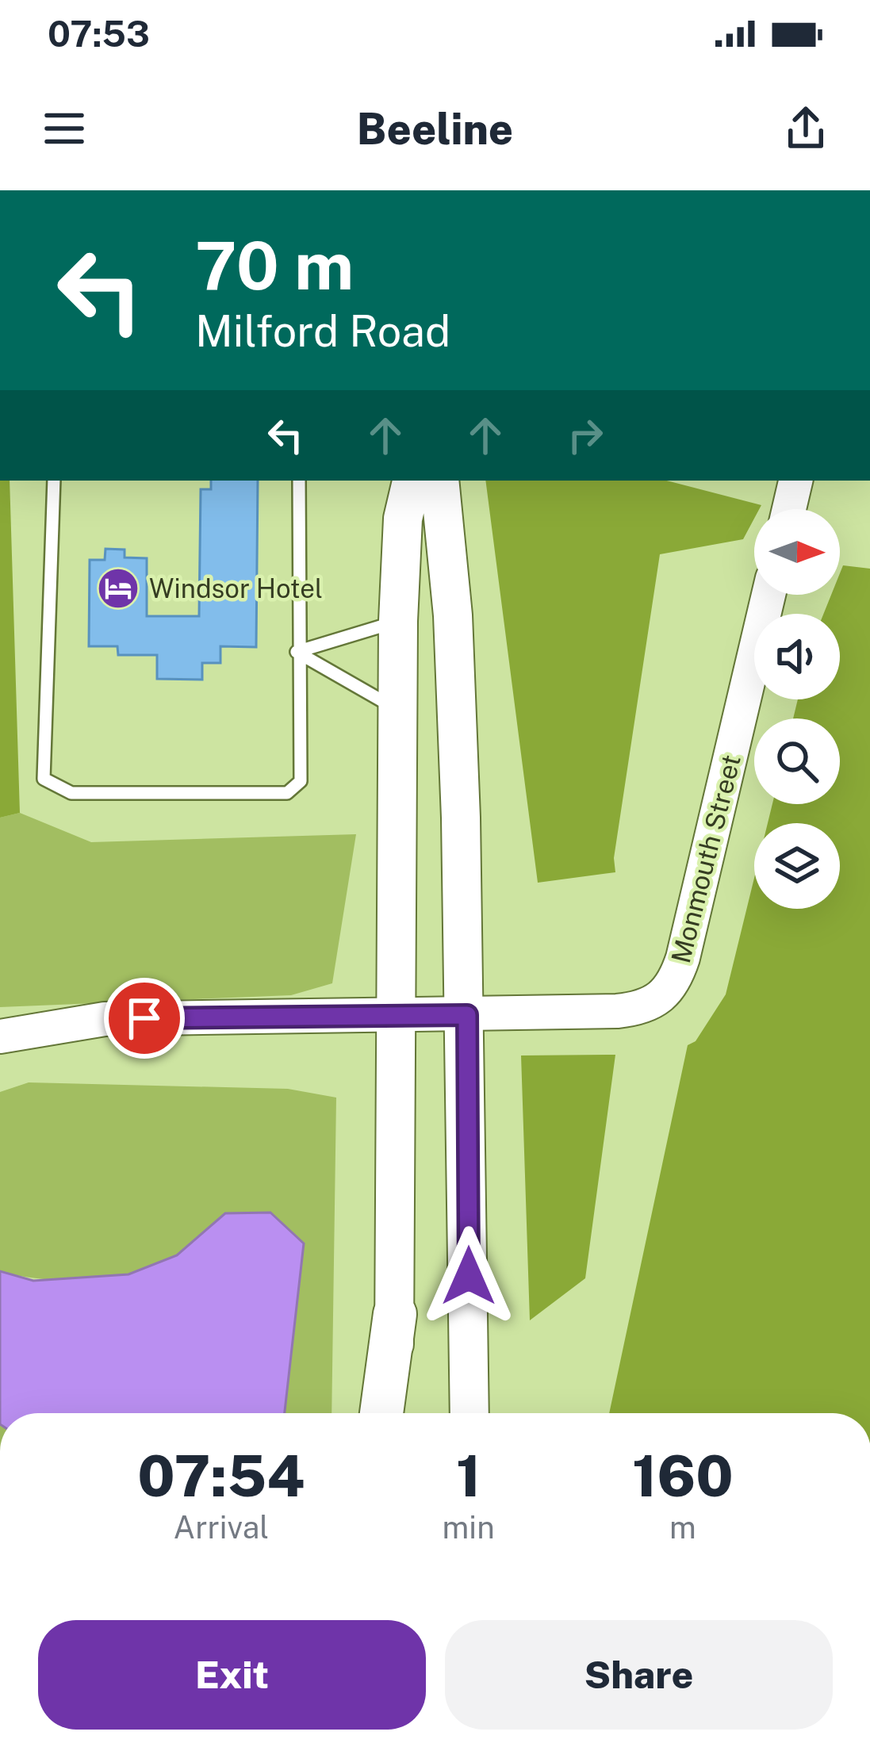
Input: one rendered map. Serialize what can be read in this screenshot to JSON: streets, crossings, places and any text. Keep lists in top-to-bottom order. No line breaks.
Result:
{"streets":{"street":["Monmouth Street"]},"places":{"hotel":["Windsor Hotel"]},"north":"right","page":{"status":"07:53","header":"Beeline","turn":["70 m","Milford Road"],"eta":["07:54","Arrival","1","min","160","m"],"buttons":["Exit","Share"]}}
